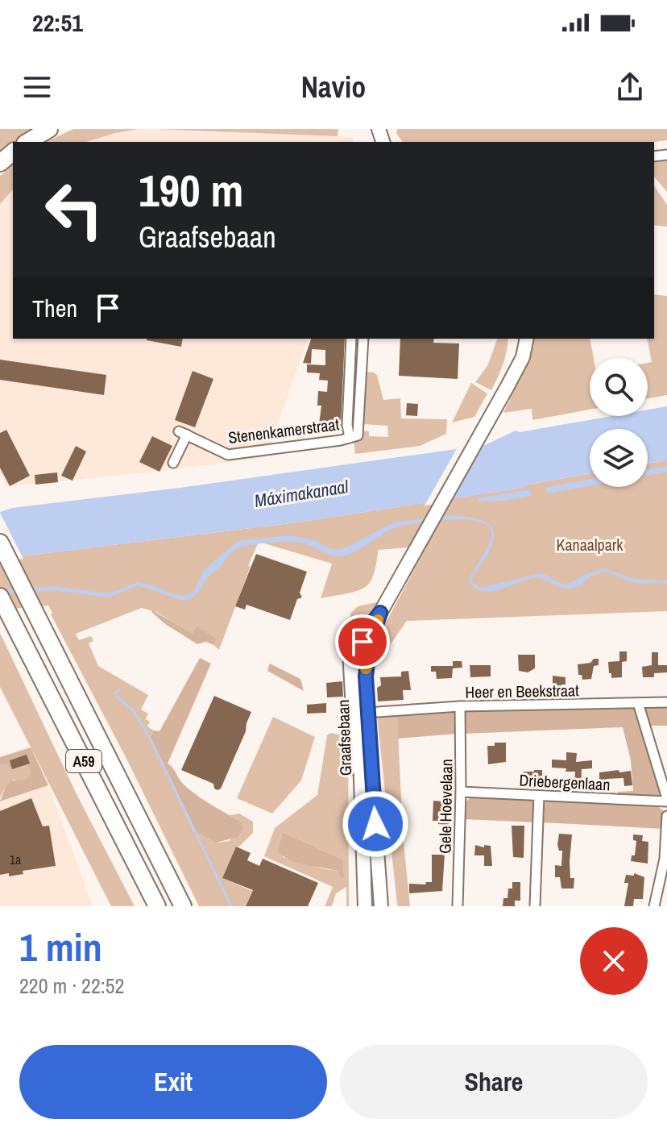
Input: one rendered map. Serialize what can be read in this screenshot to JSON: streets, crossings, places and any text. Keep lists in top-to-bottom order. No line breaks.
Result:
{"streets":{"highway":["A59"],"main road":["Graafsebaan"],"street":["Stenenkamerstraat","Heer en Beekstraat","Driebergenlaan","Gele Hoevelaan"]},"crossings":[["Heer en Beekstraat","Gele Hoevelaan"],["Driebergenlaan","Gele Hoevelaan"]],"water":["Máximakanaal"],"parks":["Kanaalpark"],"house_numbers":["1a"],"page":{"status":"22:51","header":"Navio","turn":["190 m","Graafsebaan"],"then":"Then","heading":["1 min","220 m · 22:52"],"buttons":["Exit","Share"]}}
